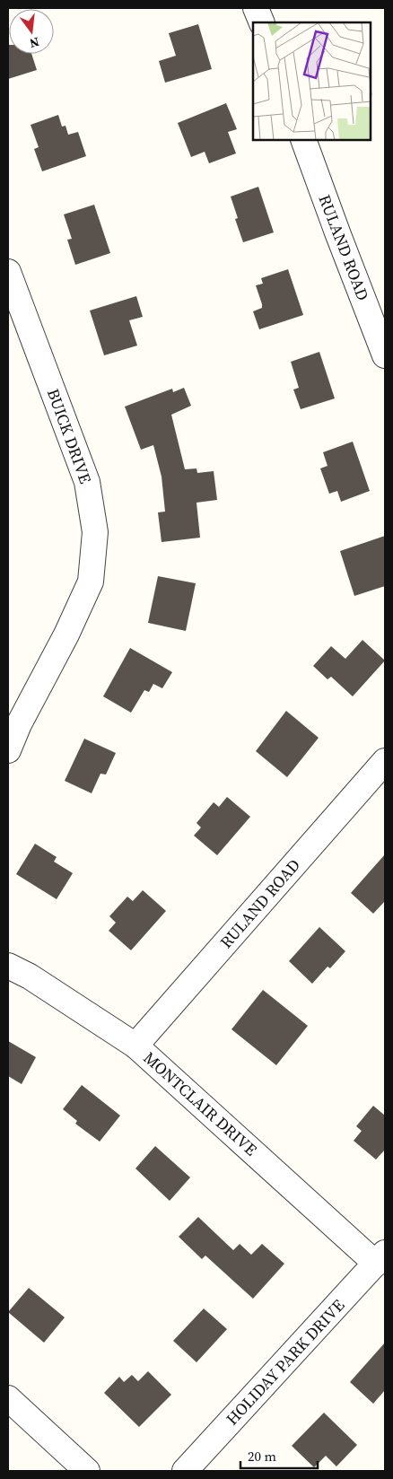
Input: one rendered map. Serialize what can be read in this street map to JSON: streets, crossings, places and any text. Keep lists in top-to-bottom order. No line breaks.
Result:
{"streets":{"street":["RULAND ROAD","BUICK DRIVE","MONTCLAIR DRIVE","HOLIDAY PARK DRIVE"]},"crossings":[["RULAND ROAD","MONTCLAIR DRIVE"],["MONTCLAIR DRIVE","HOLIDAY PARK DRIVE"]],"scale_bar":"20 m","north":"bottom"}
